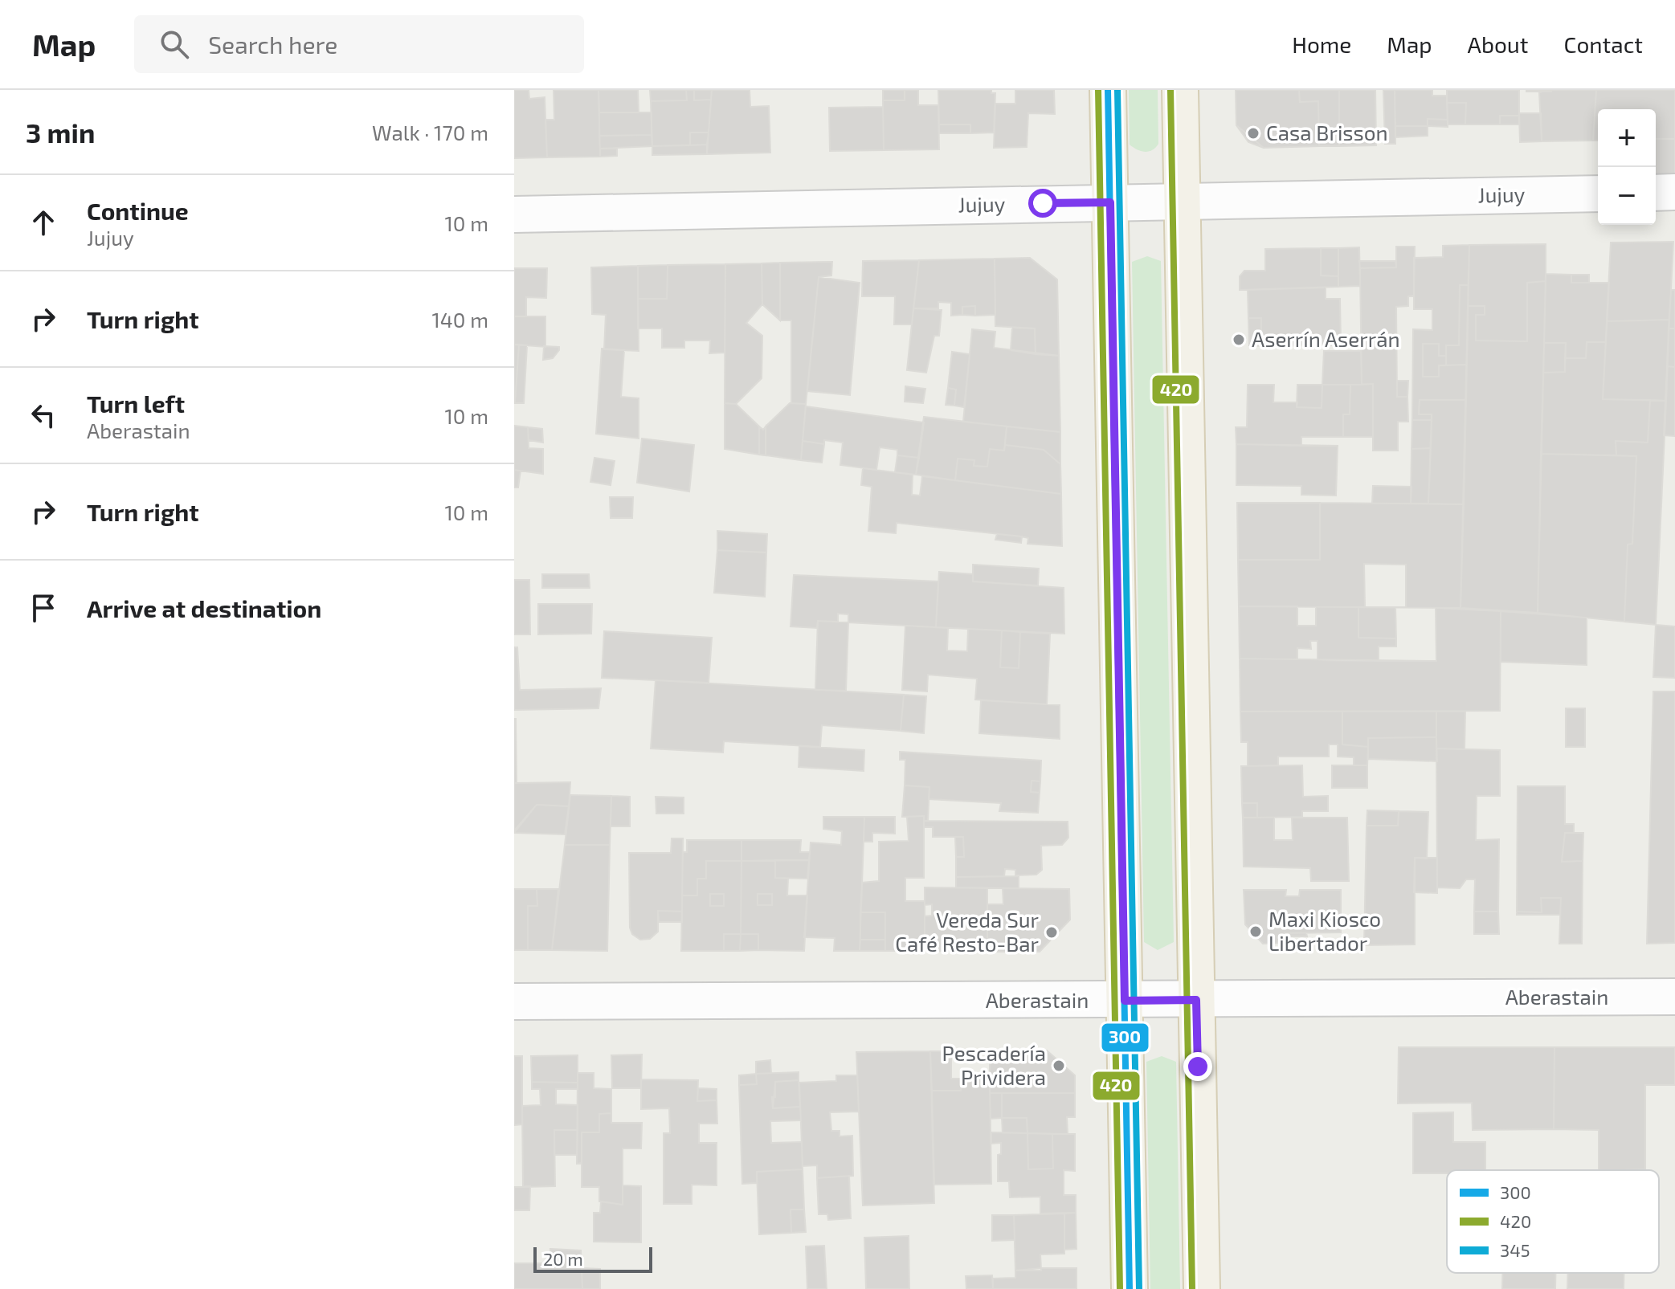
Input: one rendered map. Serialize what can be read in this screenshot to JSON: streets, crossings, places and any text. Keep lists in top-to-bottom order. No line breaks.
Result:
{"streets":{"street":["Jujuy","Aberastain"]},"places":["Casa Brisson","Aserrín Aserrán","Maxi Kiosco Libertador","Vereda Sur Café Resto-Bar","Pescadería Prividera"],"lines":["transit line 300","transit line 420","transit line 345"],"legend":["300","420","345"],"scale_bar":"20 m","page":{"header":"Map","search":"Search here","nav":["Home","Map","About","Contact"],"heading":["3 min","Walk · 170 m"],"map_buttons":["+","−"],"list":[["Continue","Jujuy","10 m"],["Turn right","140 m"],["Turn left","Aberastain","10 m"],["Turn right","10 m"],"Arrive at destination"],"scale":"20 m"}}
